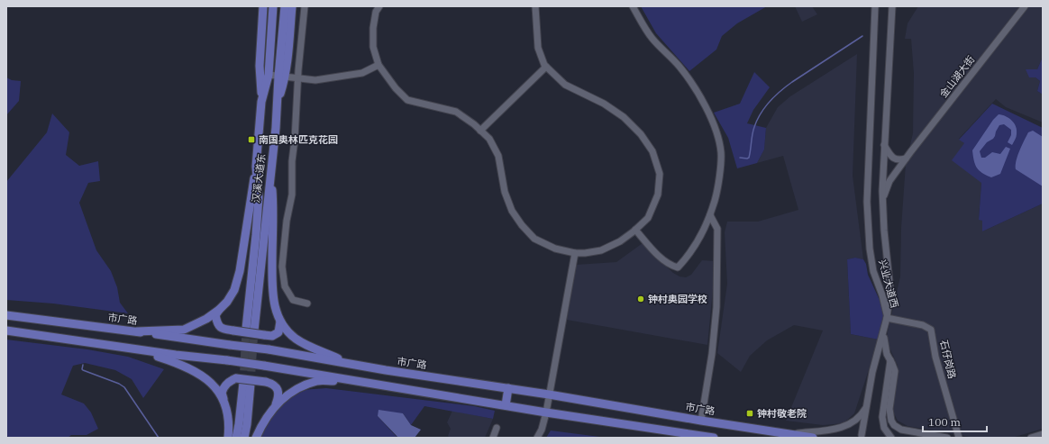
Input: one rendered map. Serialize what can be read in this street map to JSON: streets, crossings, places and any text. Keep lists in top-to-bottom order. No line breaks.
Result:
{"streets":{"main road":["汉溪大道东","市广路"],"street":["金山湖大街","兴业大道西","石仔岗路"]},"crossings":[["金山湖大街","兴业大道西"],["兴业大道西","石仔岗路"]],"places":{"transit":["南国奥林匹克花园","钟村敬老院"],"other":["钟村奥园学校"]},"scale_bar":"100 m"}
